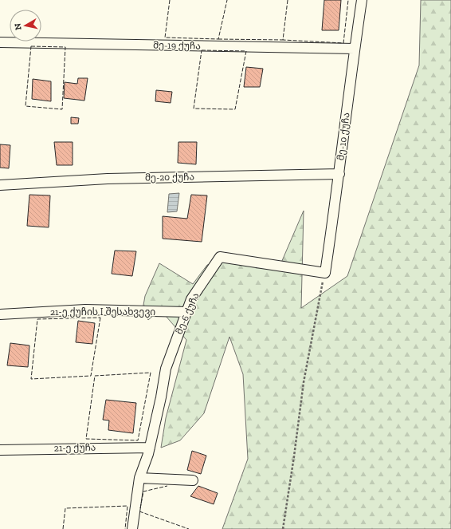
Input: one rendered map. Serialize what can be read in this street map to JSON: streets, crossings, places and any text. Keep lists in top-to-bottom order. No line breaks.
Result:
{"streets":{"street":["მე-19 ქუჩა","მე-10 ქუჩა","მე-20 ქუჩა","21-ე ქუჩის I შესახვევი","მე-6 ქუჩა","21-ე ქუჩა"]},"crossings":[["მე-19 ქუჩა","მე-10 ქუჩა"],["მე-10 ქუჩა","მე-20 ქუჩა"],["მე-10 ქუჩა","მე-6 ქუჩა"],["21-ე ქუჩის I შესახვევი","მე-6 ქუჩა"],["მე-6 ქუჩა","21-ე ქუჩა"]],"north":"left"}
